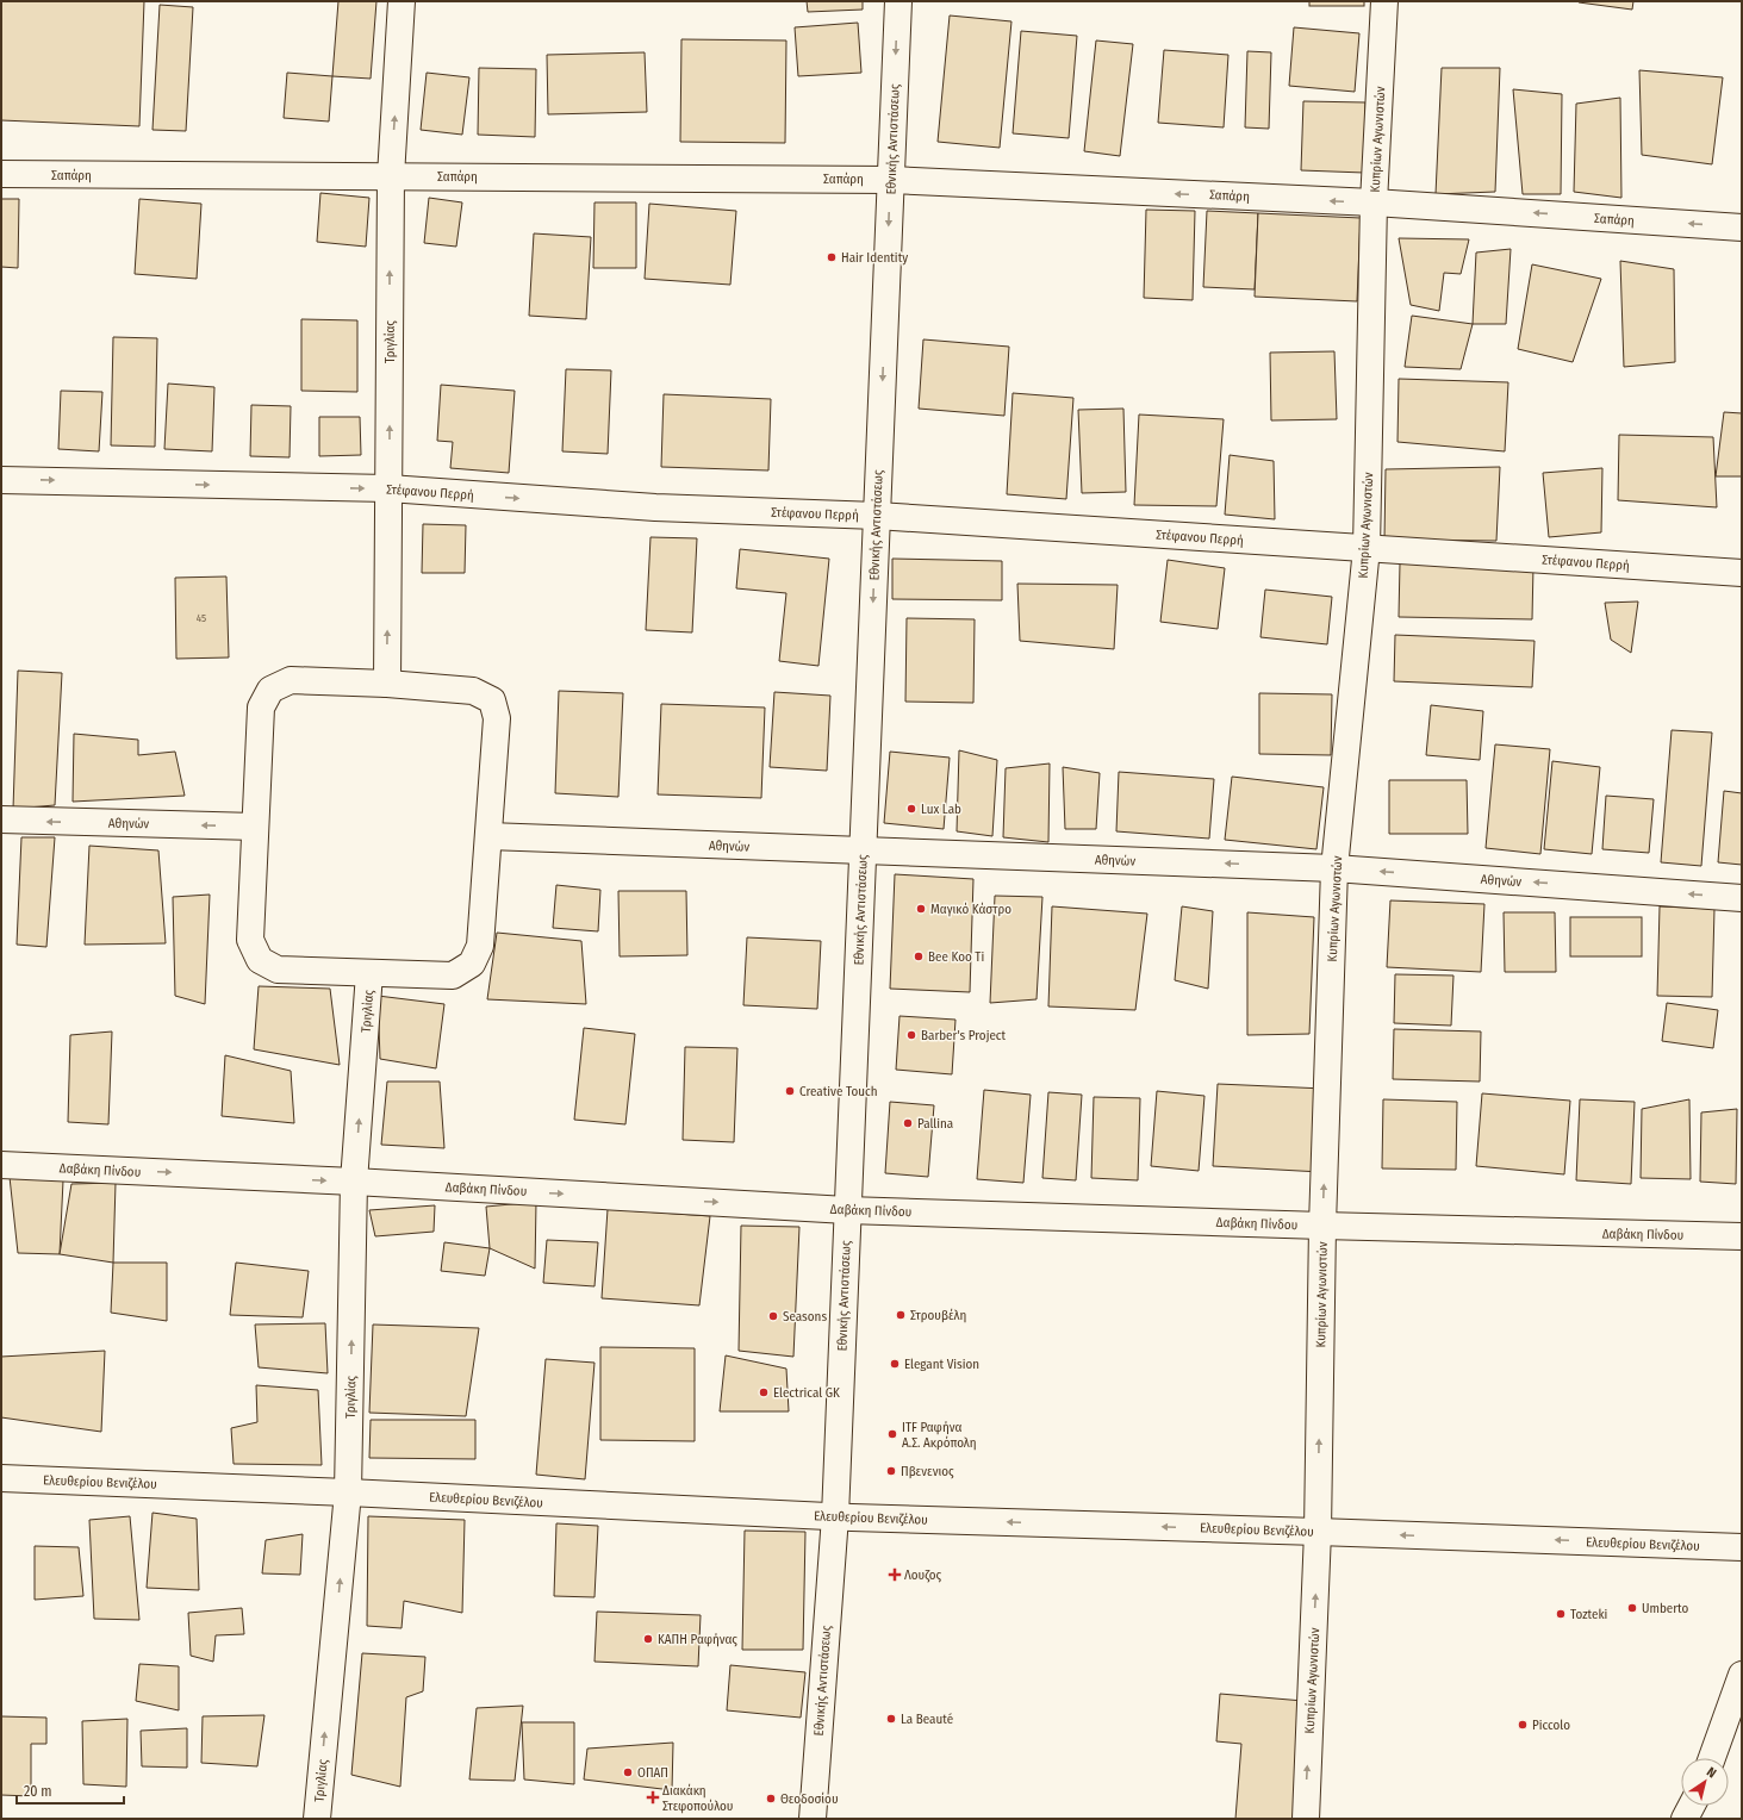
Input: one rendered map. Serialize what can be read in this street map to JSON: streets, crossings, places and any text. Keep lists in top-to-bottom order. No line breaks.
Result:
{"streets":{"street":["Εθνικής Αντιστάσεως","Κυπρίων Αγωνιστών","Σαπάρη","Τριγλίας","Στέφανου Περρή","Αθηνών","Δαβάκη Πίνδου","Ελευθερίου Βενιζέλου"]},"crossings":[["Εθνικής Αντιστάσεως","Σαπάρη"],["Εθνικής Αντιστάσεως","Στέφανου Περρή"],["Εθνικής Αντιστάσεως","Αθηνών"],["Εθνικής Αντιστάσεως","Δαβάκη Πίνδου"],["Εθνικής Αντιστάσεως","Ελευθερίου Βενιζέλου"],["Κυπρίων Αγωνιστών","Σαπάρη"],["Κυπρίων Αγωνιστών","Στέφανου Περρή"],["Κυπρίων Αγωνιστών","Αθηνών"],["Κυπρίων Αγωνιστών","Δαβάκη Πίνδου"],["Κυπρίων Αγωνιστών","Ελευθερίου Βενιζέλου"],["Σαπάρη","Τριγλίας"],["Τριγλίας","Στέφανου Περρή"],["Τριγλίας","Δαβάκη Πίνδου"],["Τριγλίας","Ελευθερίου Βενιζέλου"]],"one_way":["Εθνικής Αντιστάσεως","Κυπρίων Αγωνιστών","Σαπάρη","Τριγλίας","Στέφανου Περρή","Αθηνών","Δαβάκη Πίνδου","Ελευθερίου Βενιζέλου"],"places":{"other":["Hair Identity","Lux Lab","Μαγικό Κάστρο","Bee Koo Ti","Barber's Project","Creative Touch","Pallina","Στρουβέλη","Seasons","Elegant Vision","Electrical GK","ITF Ραφήνα Α.Σ. Ακρόπολη","Πβενενιος","Umberto","Tozteki","ΚΑΠΗ Ραφήνας","La Beauté","Piccolo","ΟΠΑΠ","Θεοδοσίου"],"health":["Λουζος","Διακάκη Στεφοπούλου"]},"house_numbers":["45"],"scale_bar":"20 m","north":"top right"}
